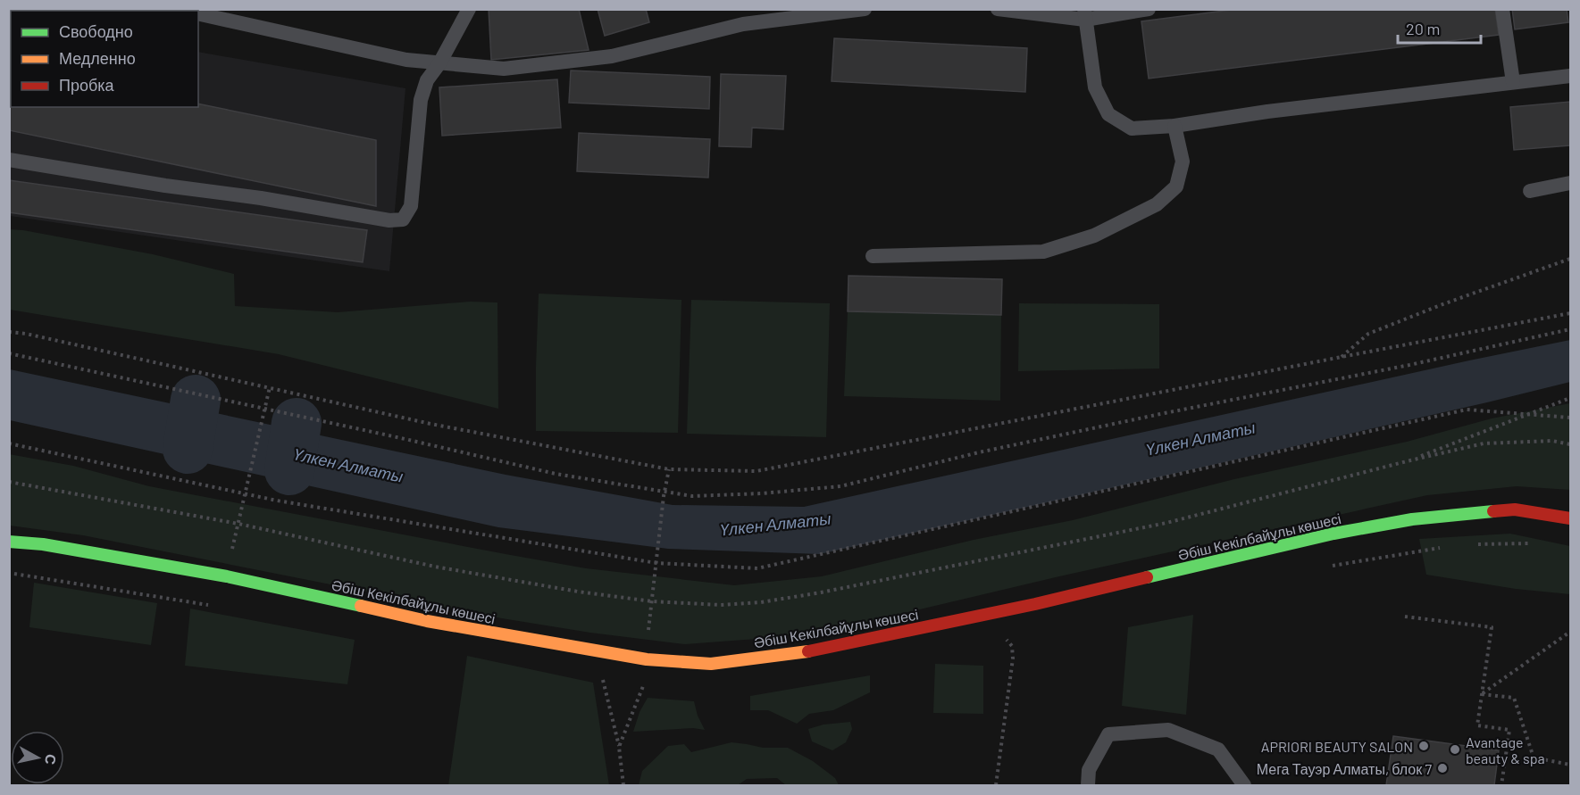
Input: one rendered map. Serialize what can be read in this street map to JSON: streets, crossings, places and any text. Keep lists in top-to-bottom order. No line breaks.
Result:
{"streets":{"street":["Әбіш Кекілбайұлы көшесі"]},"water":["Үлкен Алматы"],"places":["APRIORI BEAUTY SALON","Avantage beauty & spa","Мега Тауэр Алматы, блок 7"],"legend":["Свободно","Медленно","Пробка"],"scale_bar":"20 m","north":"right"}
